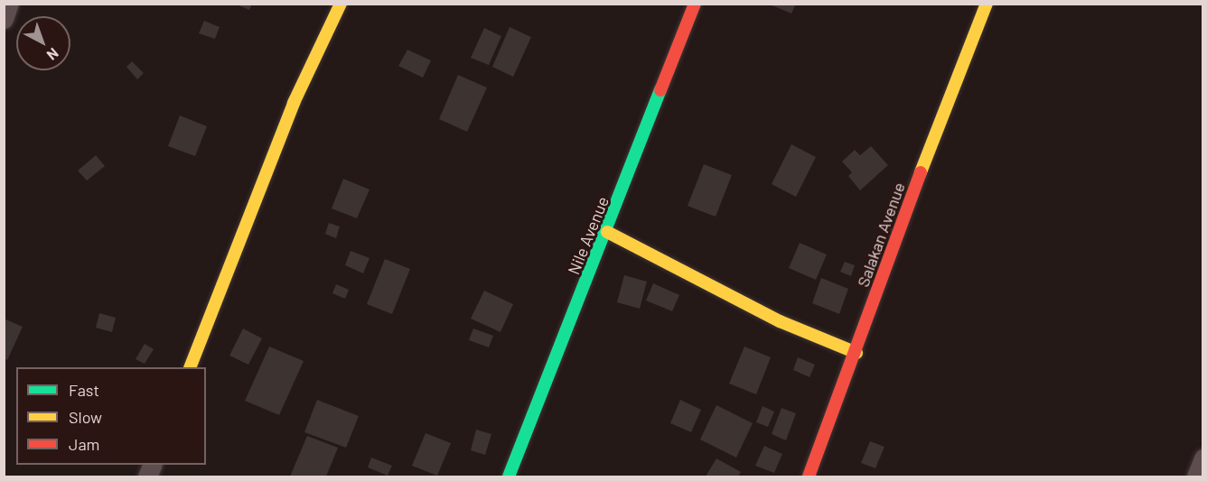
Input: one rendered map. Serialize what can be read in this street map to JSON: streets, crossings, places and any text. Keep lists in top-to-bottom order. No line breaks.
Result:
{"streets":{"street":["Salakan Avenue","Nile Avenue"]},"legend":["Fast","Slow","Jam"],"north":"bottom right"}
